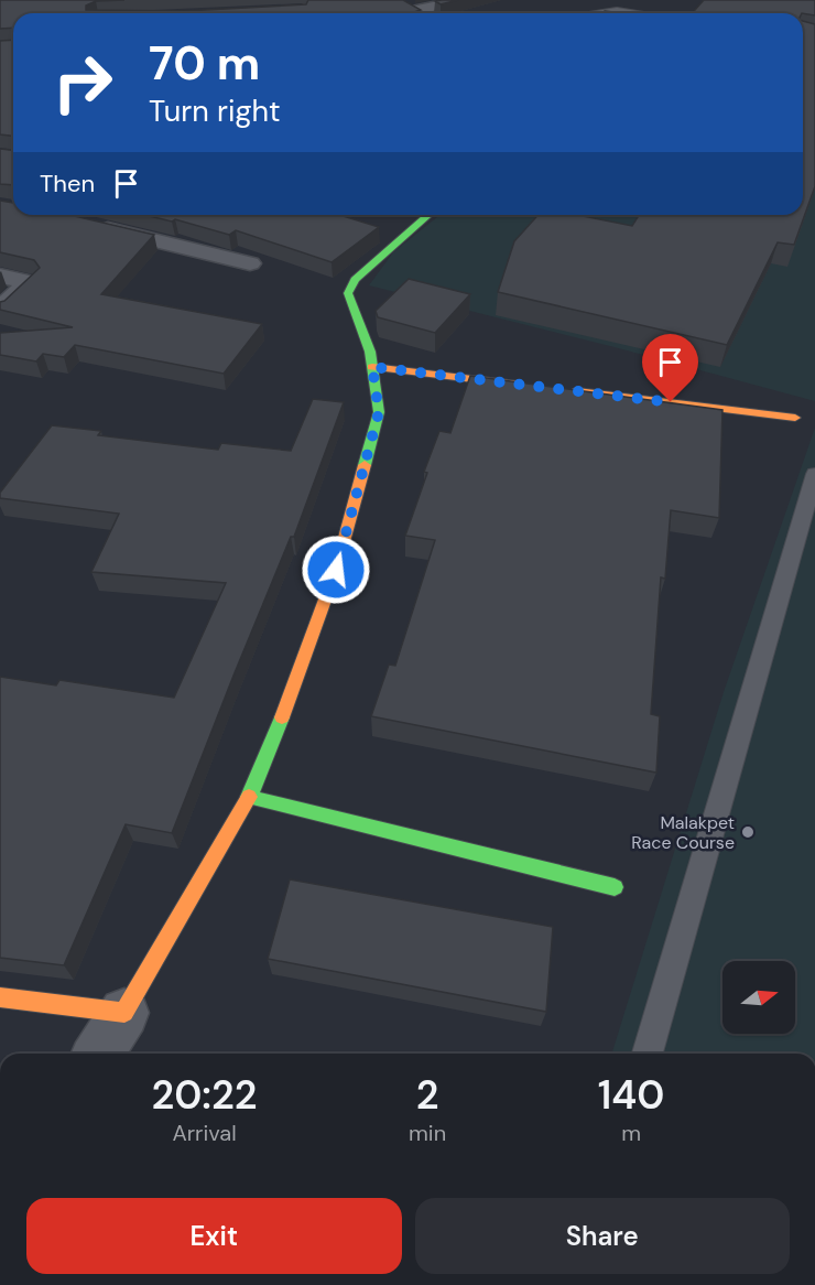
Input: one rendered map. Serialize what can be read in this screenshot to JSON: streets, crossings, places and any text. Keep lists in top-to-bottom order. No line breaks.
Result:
{"places":["Malakpet Race Course"],"north":"right","page":{"turn":["70 m","Turn right"],"then":"Then","eta":["20:22","Arrival","2","min","140","m"],"buttons":["Exit","Share"]}}
